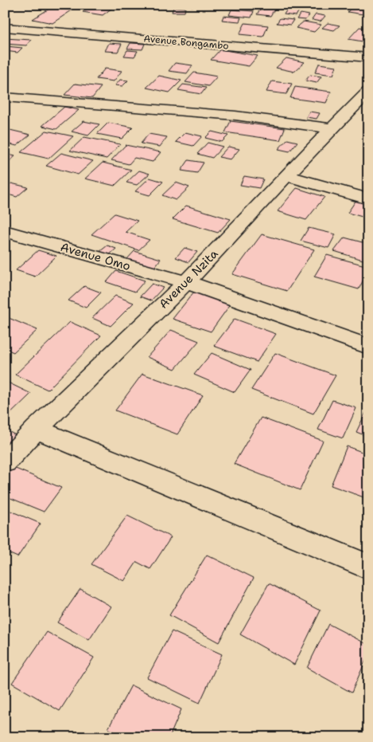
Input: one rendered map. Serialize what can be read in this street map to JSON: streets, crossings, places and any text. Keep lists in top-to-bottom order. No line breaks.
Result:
{"streets":{"street":["Avenue Bongambo","Avenue Omo","Avenue Nzita"]},"crossings":[["Avenue Omo","Avenue Nzita"]]}
